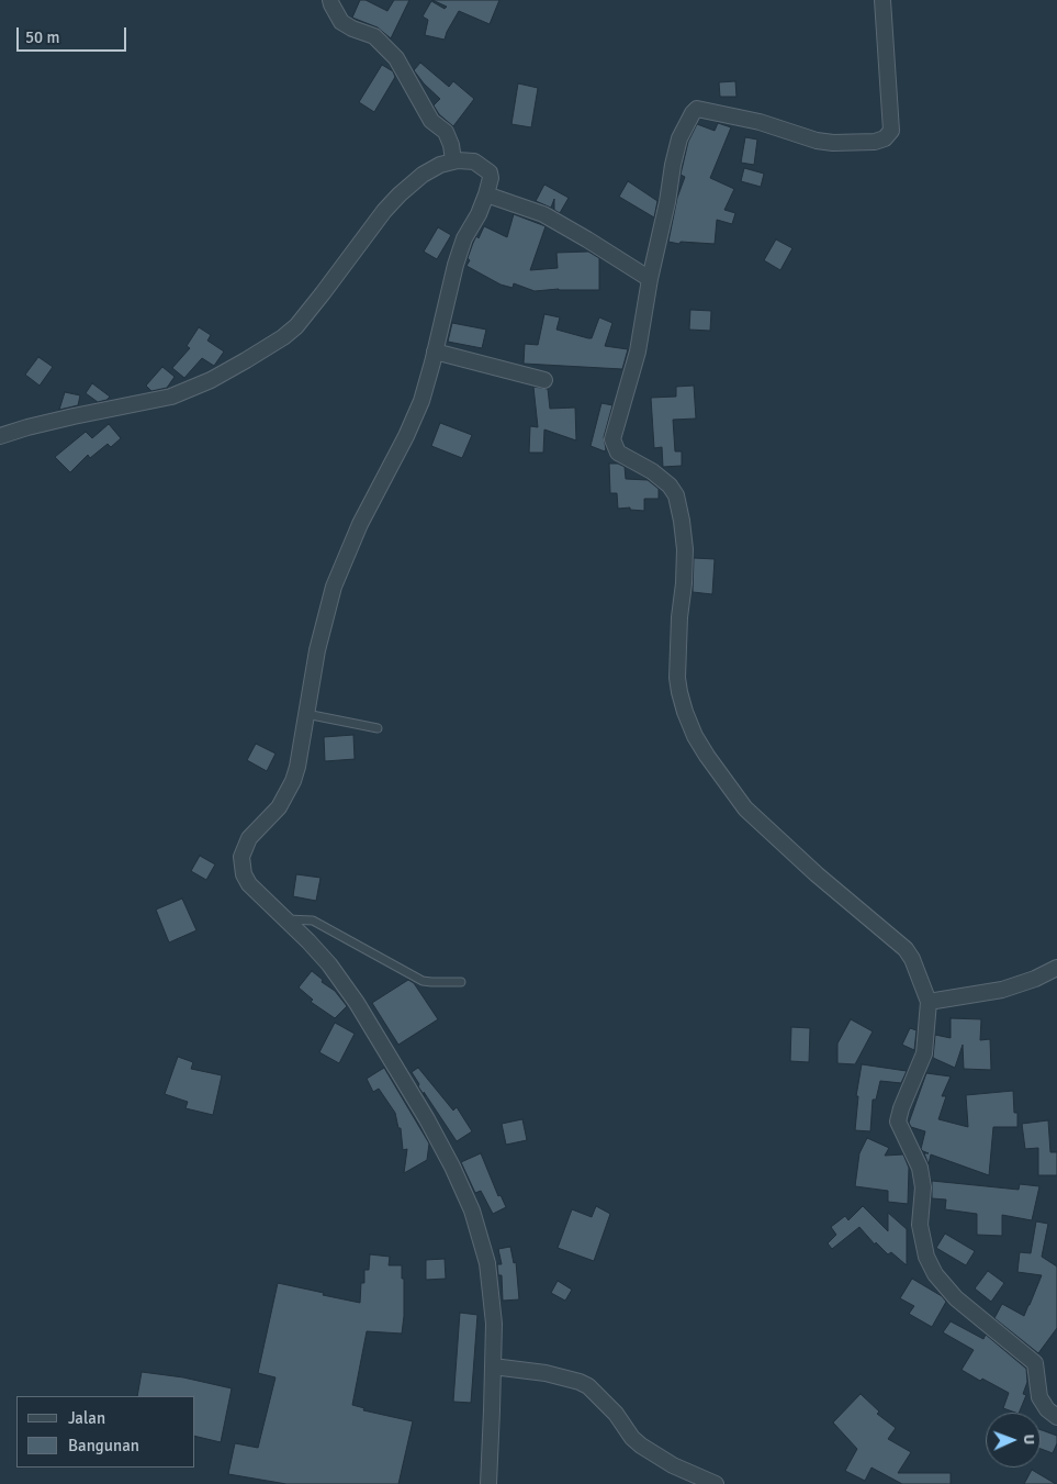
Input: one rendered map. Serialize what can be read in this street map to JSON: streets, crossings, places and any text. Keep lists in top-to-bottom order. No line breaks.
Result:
{"legend":["Jalan","Bangunan"],"scale_bar":"50 m","north":"right"}
